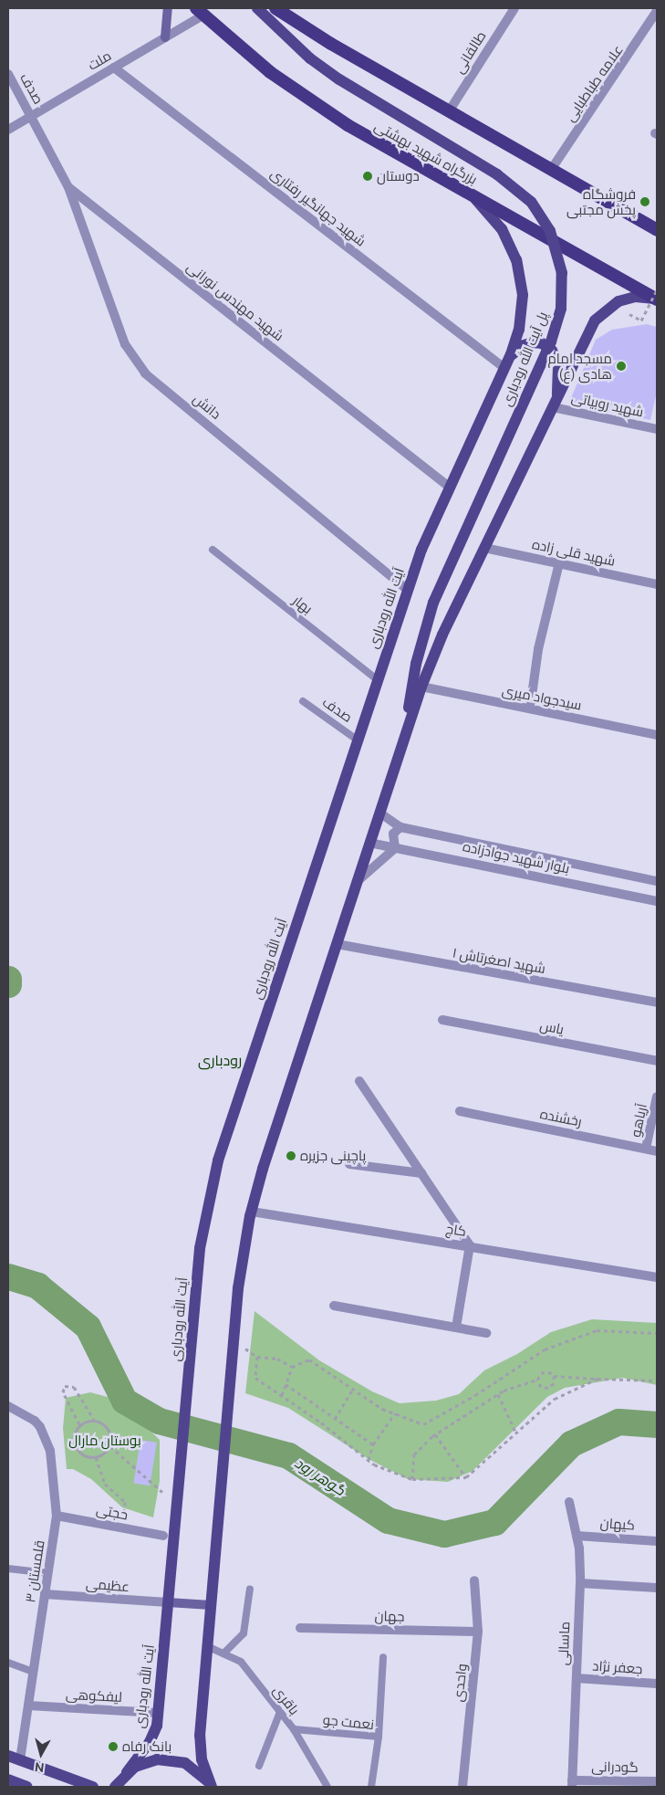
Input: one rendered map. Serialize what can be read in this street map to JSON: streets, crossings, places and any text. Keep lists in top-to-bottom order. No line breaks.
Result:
{"streets":{"highway":["بزرگراه شهید بهشتی"],"main road":["پل آیت الله رودباری","آیت الله رودباری"],"street":["طالقانی","ملت","علامه طباطبایی","صدف","شهید جهانگیر رفتاری","شهید مهندس نورانی","شهید روبیاتی","دانش","شهید قلی زاده","سیدجواد میری","بلوار شهید جوادزاده","شهید اصغرتاش ۱","یاس","رخشنده","آریاهو","کاج","حجتی","کیهان","قلمستان ۳","عظیمی","جهان","ماسالی","جعفر نژاد","واحدی","لیفکوهی","گودرانی"],"lane":["بهار","باقری","نعمت جو"]},"crossings":[["ملت","صدف"],["ملت","بزرگراه شهید بهشتی"],["ملت","شهید جهانگیر رفتاری"],["ملت","شهید مهندس نورانی"],["صدف","شهید مهندس نورانی"],["صدف","آیت الله رودباری"],["بزرگراه شهید بهشتی","آیت الله رودباری"],["شهید جهانگیر رفتاری","آیت الله رودباری"],["شهید مهندس نورانی","دانش"],["شهید مهندس نورانی","آیت الله رودباری"],["دانش","آیت الله رودباری"],["بهار","آیت الله رودباری"],["آیت الله رودباری","عظیمی"],["آیت الله رودباری","لیفکوهی"],["رخشنده","آریاهو"],["حجتی","قلمستان ۳"],["کیهان","ماسالی"],["قلمستان ۳","عظیمی"],["قلمستان ۳","لیفکوهی"],["جهان","واحدی"],["ماسالی","جعفر نژاد"],["ماسالی","گودرانی"],["باقری","نعمت جو"]],"districts":["رودباری"],"water":["گوهر رود"],"parks":["بوستان مارال"],"places":["دوستان","فروشگاه پخش مجتبی","مسجد امام هادی (ع)","پاچینی جزیره","بانک رفاه"],"north":"bottom"}
